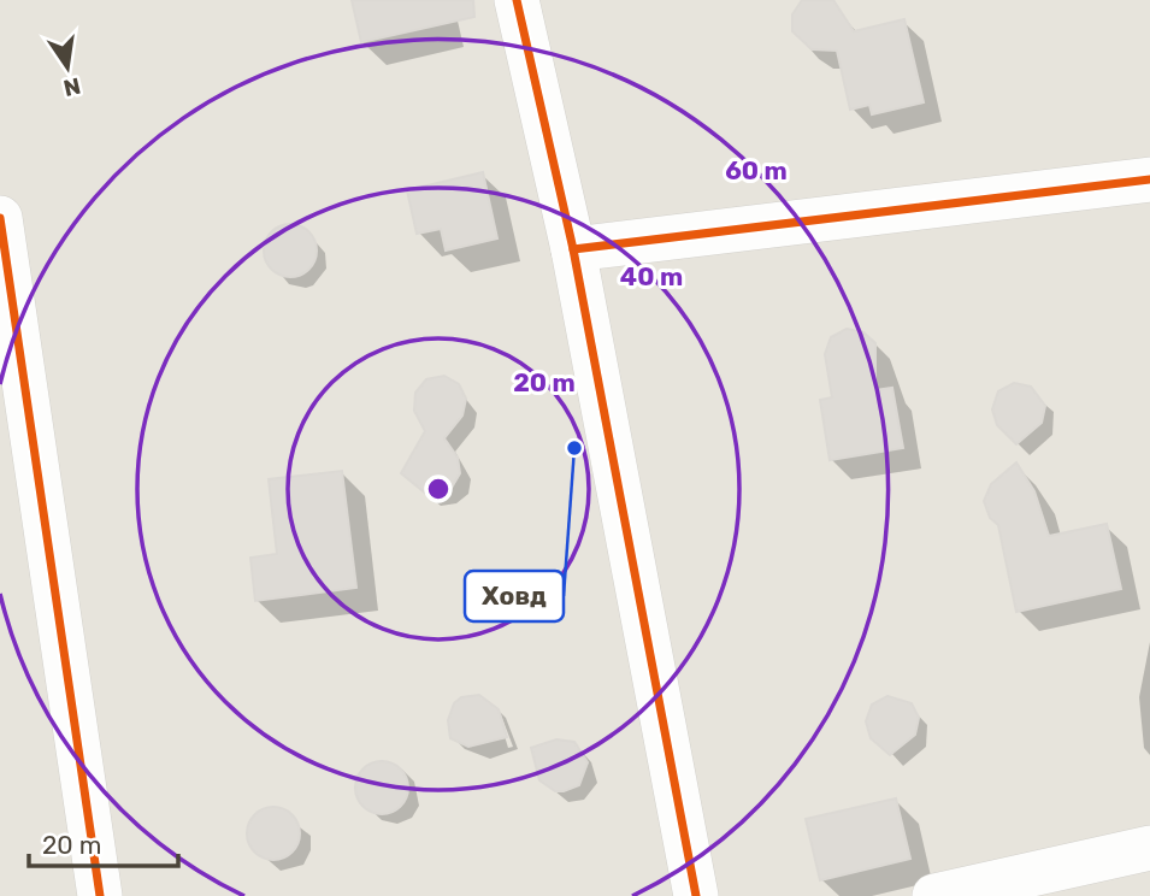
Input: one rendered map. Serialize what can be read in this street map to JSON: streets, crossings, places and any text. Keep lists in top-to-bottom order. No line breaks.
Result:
{"places":["Ховд"],"scale_bar":"20 m","north":"bottom","rings":["60 m","40 m","20 m"]}
